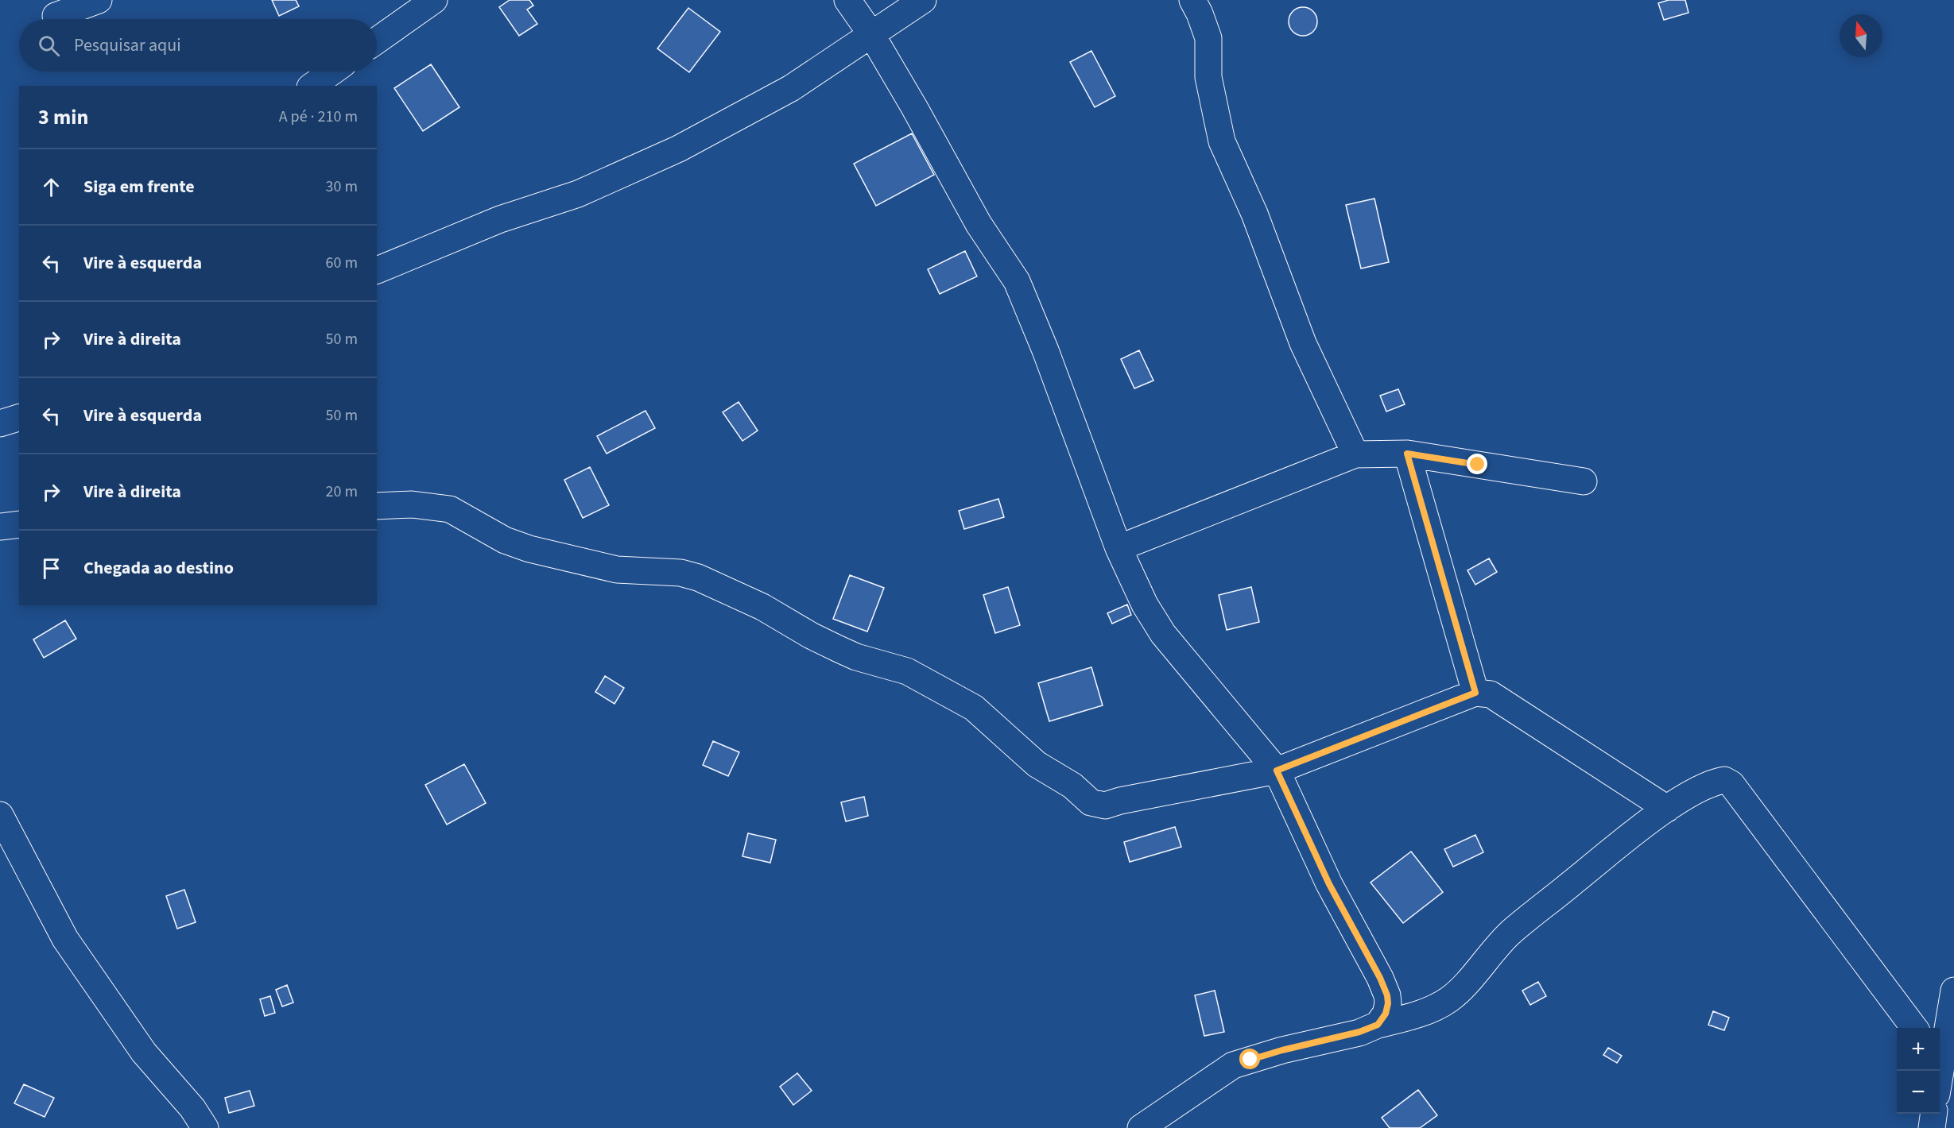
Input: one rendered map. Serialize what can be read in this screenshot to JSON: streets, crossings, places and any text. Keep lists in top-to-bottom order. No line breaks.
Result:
{"north":"top","page":{"search":"Pesquisar aqui","heading":["3 min","A pé · 210 m"],"list":[["Siga em frente","30 m"],["Vire à esquerda","60 m"],["Vire à direita","50 m"],["Vire à esquerda","50 m"],["Vire à direita","20 m"],"Chegada ao destino"],"map_buttons":["+","−"]}}
